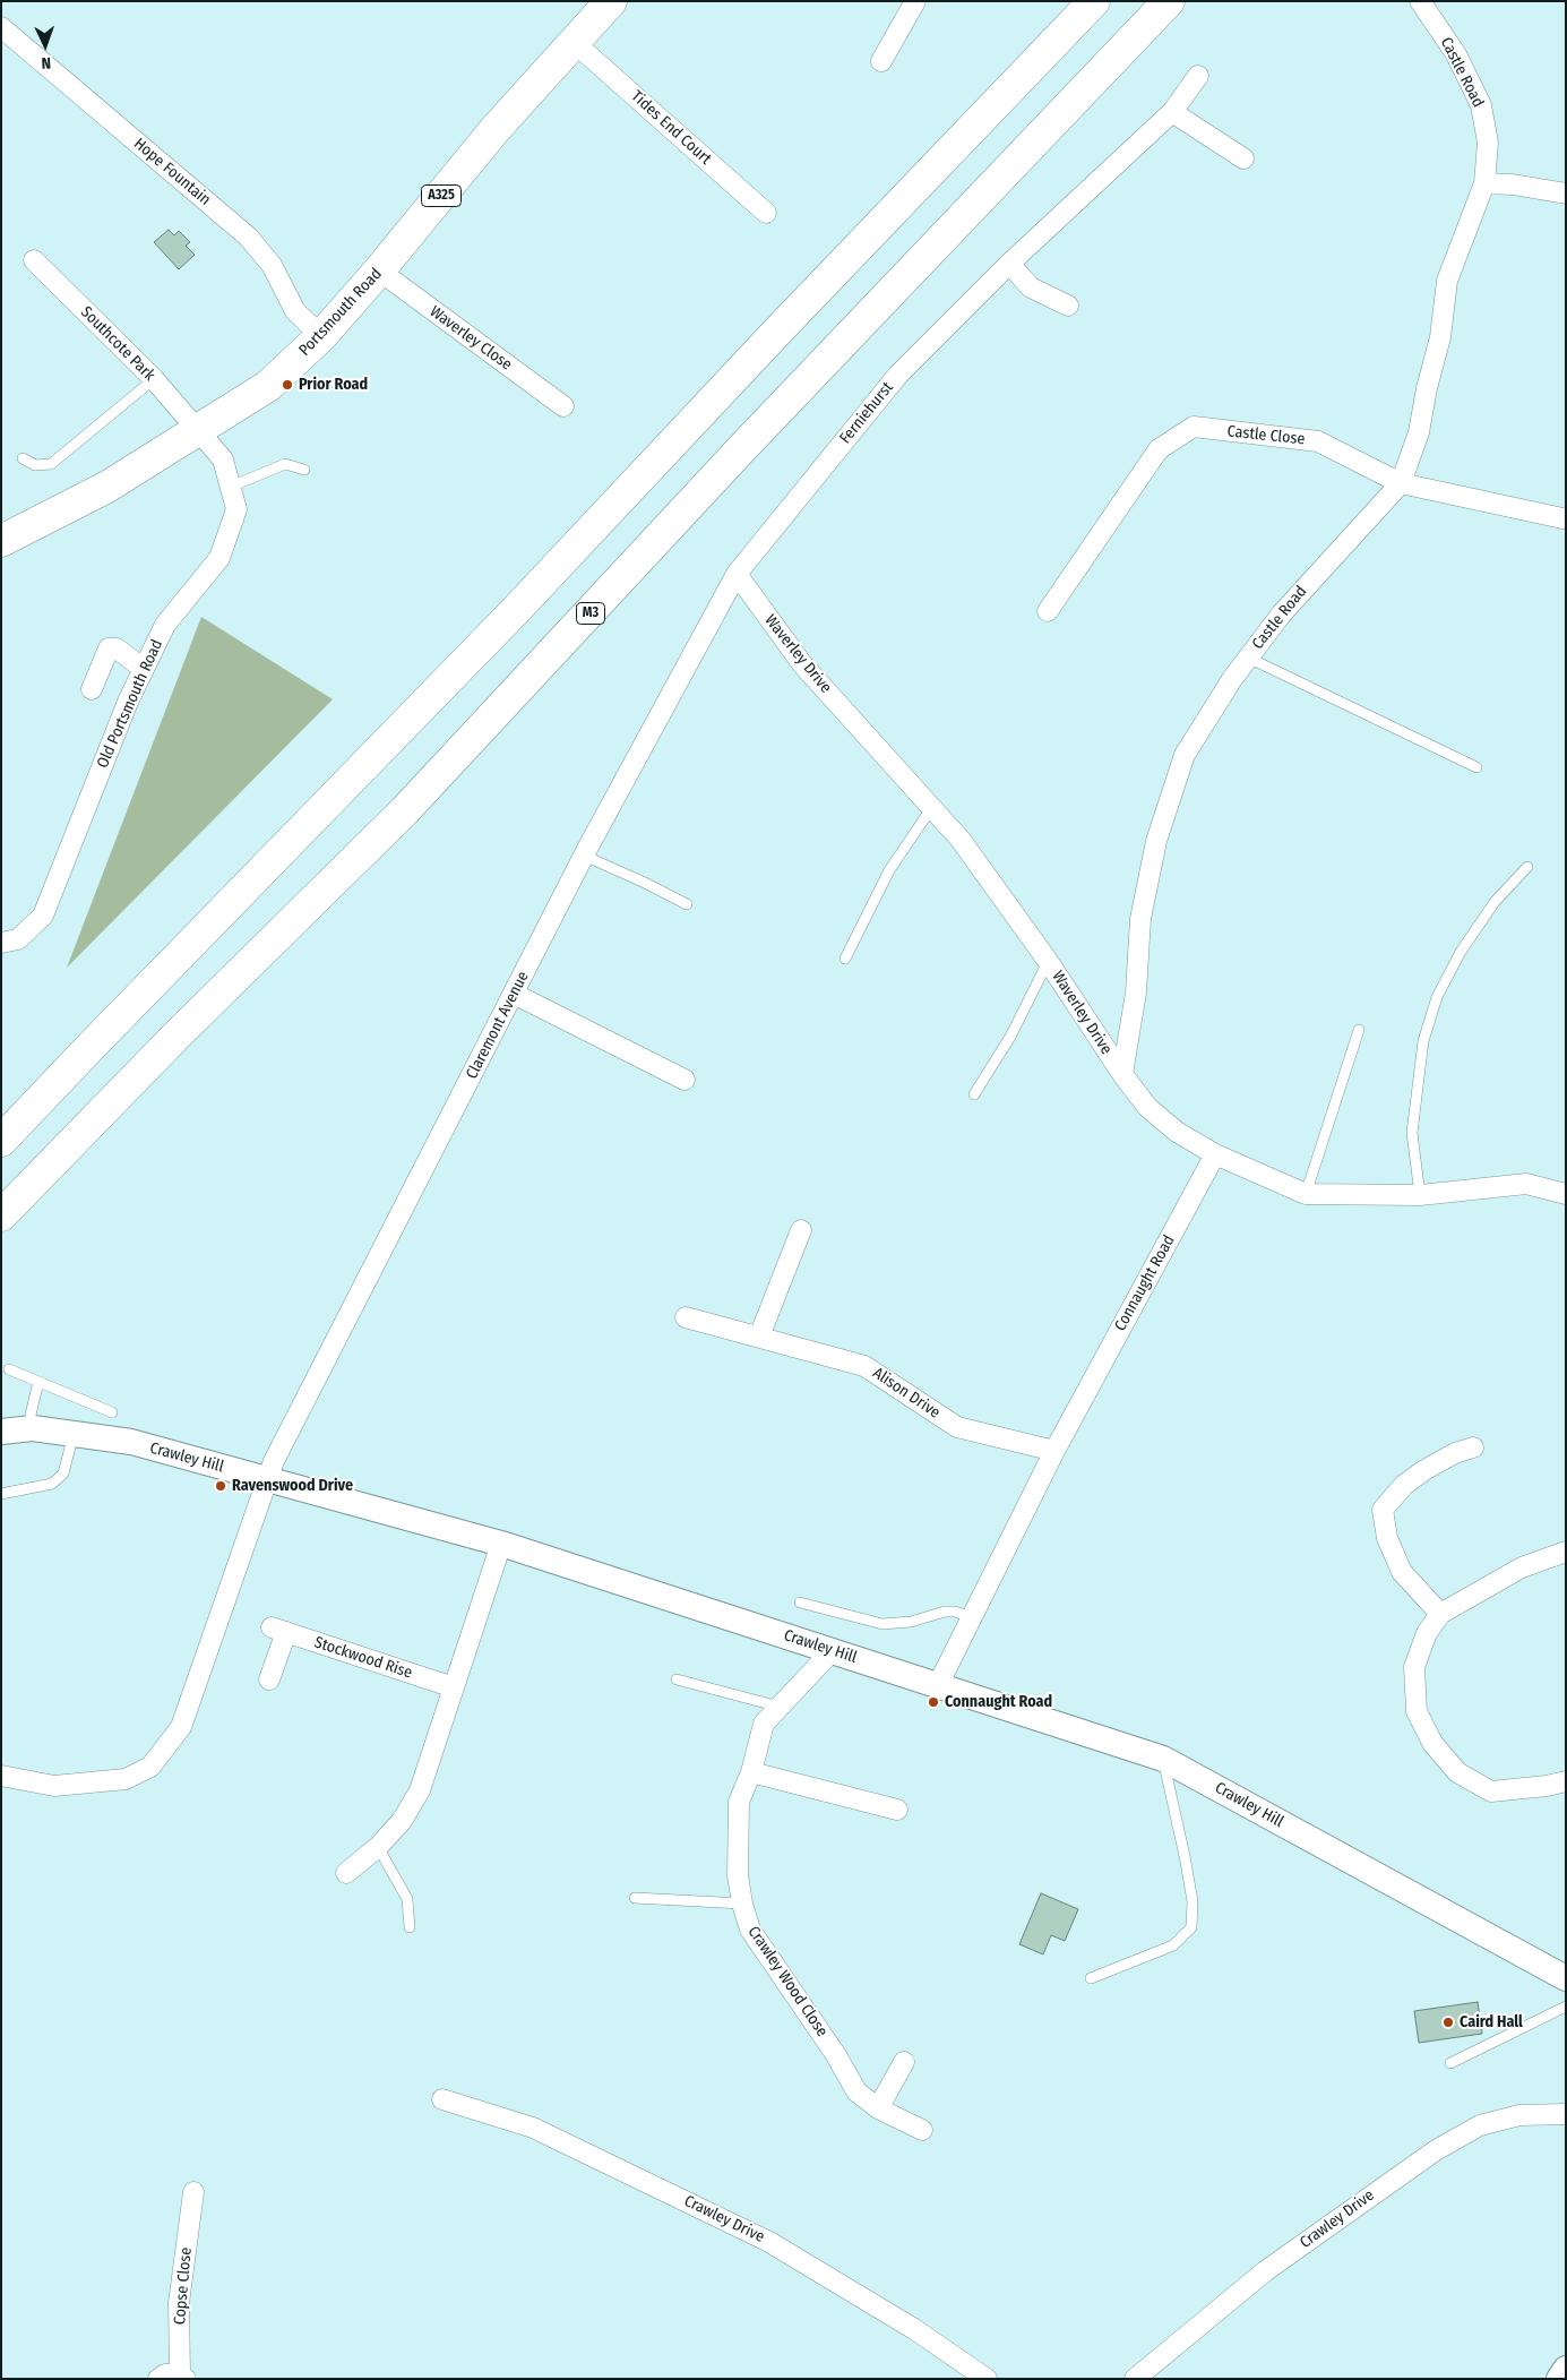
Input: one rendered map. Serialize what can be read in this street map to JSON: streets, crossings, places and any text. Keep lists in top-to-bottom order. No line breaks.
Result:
{"streets":{"main road":["A325","Portsmouth Road","M3"],"street":["Castle Road","Tides End Court","Hope Fountain","Waverley Close","Southcote Park","Ferniehurst","Castle Close","Waverley Drive","Old Portsmouth Road","Claremont Avenue","Connaught Road","Alison Drive","Crawley Hill","Stockwood Rise","Crawley Wood Close","Crawley Drive","Copse Close"]},"crossings":[["Castle Road","Castle Close"],["Castle Road","Waverley Drive"],["Tides End Court","Portsmouth Road"],["Hope Fountain","Portsmouth Road"],["Portsmouth Road","Waverley Close"],["Portsmouth Road","Southcote Park"],["Portsmouth Road","Old Portsmouth Road"],["Southcote Park","Old Portsmouth Road"],["Ferniehurst","Waverley Drive"],["Ferniehurst","Claremont Avenue"],["Waverley Drive","Claremont Avenue"],["Waverley Drive","Connaught Road"],["Claremont Avenue","Crawley Hill"],["Connaught Road","Alison Drive"],["Connaught Road","Crawley Hill"],["Crawley Hill","Crawley Wood Close"]],"places":["Prior Road","Ravenswood Drive","Connaught Road","Caird Hall"],"north":"bottom"}
